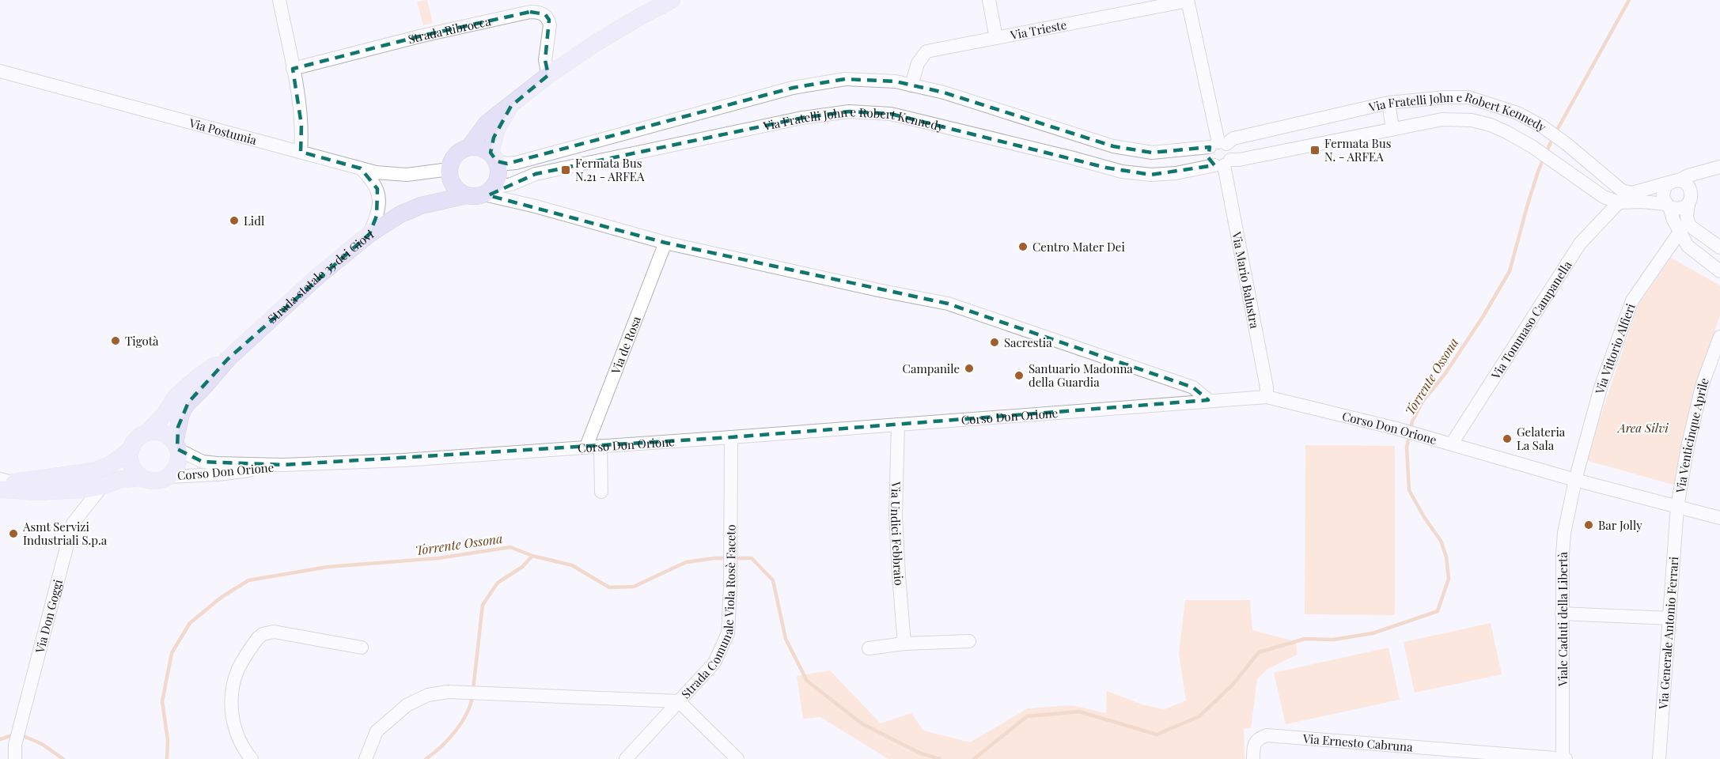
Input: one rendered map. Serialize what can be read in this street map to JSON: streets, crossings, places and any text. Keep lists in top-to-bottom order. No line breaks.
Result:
{"streets":{"main road":["Strada statale 35 dei Giovi"],"street":["Via Trieste","Strada Ribrocca","Via Fratelli John e Robert Kennedy","Via Postumia","Via Mario Balustra","Via Tommaso Campanella","Via de Rosa","Via Vittorio Alfieri","Corso Don Orione","Via Venticinque Aprile","Via Undici Febbraio","Strada Comunale Viola Rosè Faceto","Via Don Goggi","Viale Caduti della Libertà","Via Generale Antonio Ferrari","Via Ernesto Cabruna"]},"crossings":[["Via Trieste","Via Fratelli John e Robert Kennedy"],["Via Fratelli John e Robert Kennedy","Via Postumia"],["Via Fratelli John e Robert Kennedy","Strada statale 35 dei Giovi"],["Via Fratelli John e Robert Kennedy","Via Mario Balustra"],["Via Fratelli John e Robert Kennedy","Via Tommaso Campanella"],["Via Postumia","Strada statale 35 dei Giovi"],["Strada statale 35 dei Giovi","Corso Don Orione"],["Via Mario Balustra","Corso Don Orione"],["Via Tommaso Campanella","Corso Don Orione"],["Via de Rosa","Corso Don Orione"],["Via Vittorio Alfieri","Corso Don Orione"],["Via Vittorio Alfieri","Viale Caduti della Libertà"],["Corso Don Orione","Via Venticinque Aprile"],["Corso Don Orione","Via Undici Febbraio"],["Corso Don Orione","Strada Comunale Viola Rosè Faceto"],["Corso Don Orione","Viale Caduti della Libertà"],["Corso Don Orione","Via Generale Antonio Ferrari"],["Via Venticinque Aprile","Via Generale Antonio Ferrari"],["Viale Caduti della Libertà","Via Ernesto Cabruna"]],"water":["Torrente Ossona"],"parks":["Area Silvi"],"places":{"transit":["Fermata Bus N. - ARFEA","Fermata Bus N.21 - ARFEA"],"other":["Lidl","Centro Mater Dei","Tigotà","Sacrestia","Campanile","Santuario Madonna della Guardia","Gelateria La Sala","Bar Jolly","Asmt Servizi Industriali S.p.a"]}}
